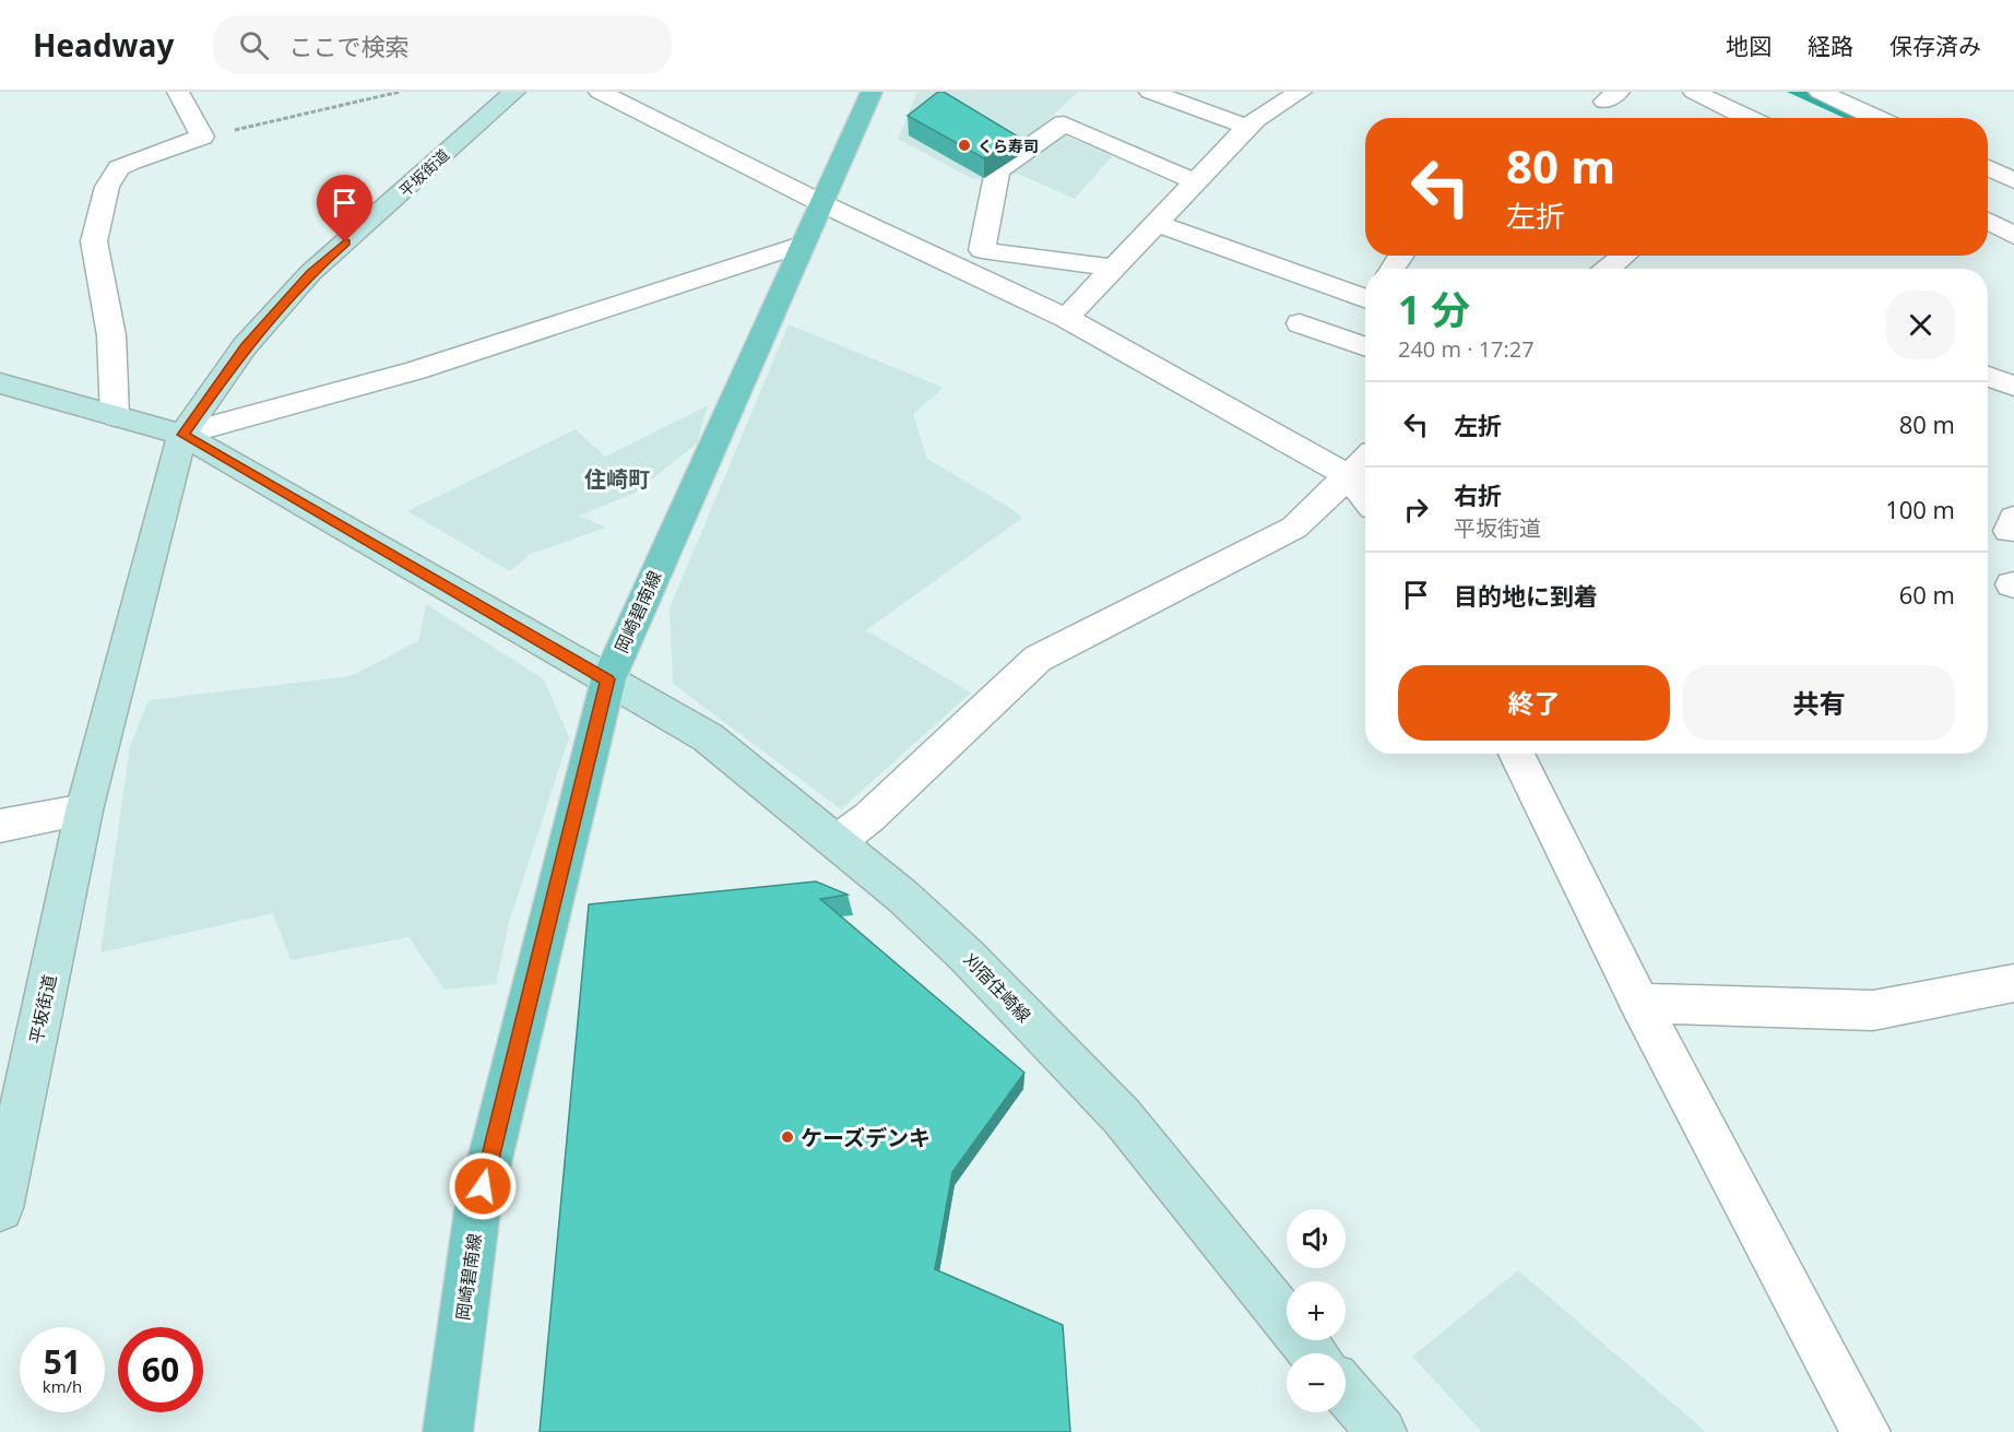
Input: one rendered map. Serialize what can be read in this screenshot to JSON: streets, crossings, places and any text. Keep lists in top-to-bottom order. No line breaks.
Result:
{"streets":{"main road":["岡崎碧南線"],"street":["平坂街道","刈宿住崎線"]},"crossings":[["平坂街道","刈宿住崎線"],["岡崎碧南線","刈宿住崎線"]],"districts":["住崎町"],"places":["くら寿司","ケーズデンキ"],"page":{"header":"Headway","search":"ここで検索","nav":["地図","経路","保存済み"],"turn":["80 m","左折"],"heading":["1 分","240 m · 17:27"],"list":[{"name":"左折","value":"80 m"},{"name":"右折","note":"平坂街道","value":"100 m"},{"name":"目的地に到着","value":"60 m"}],"buttons":["終了","共有"],"map_buttons":["+","−"],"speed":"51 km/h","limit":"60"}}
